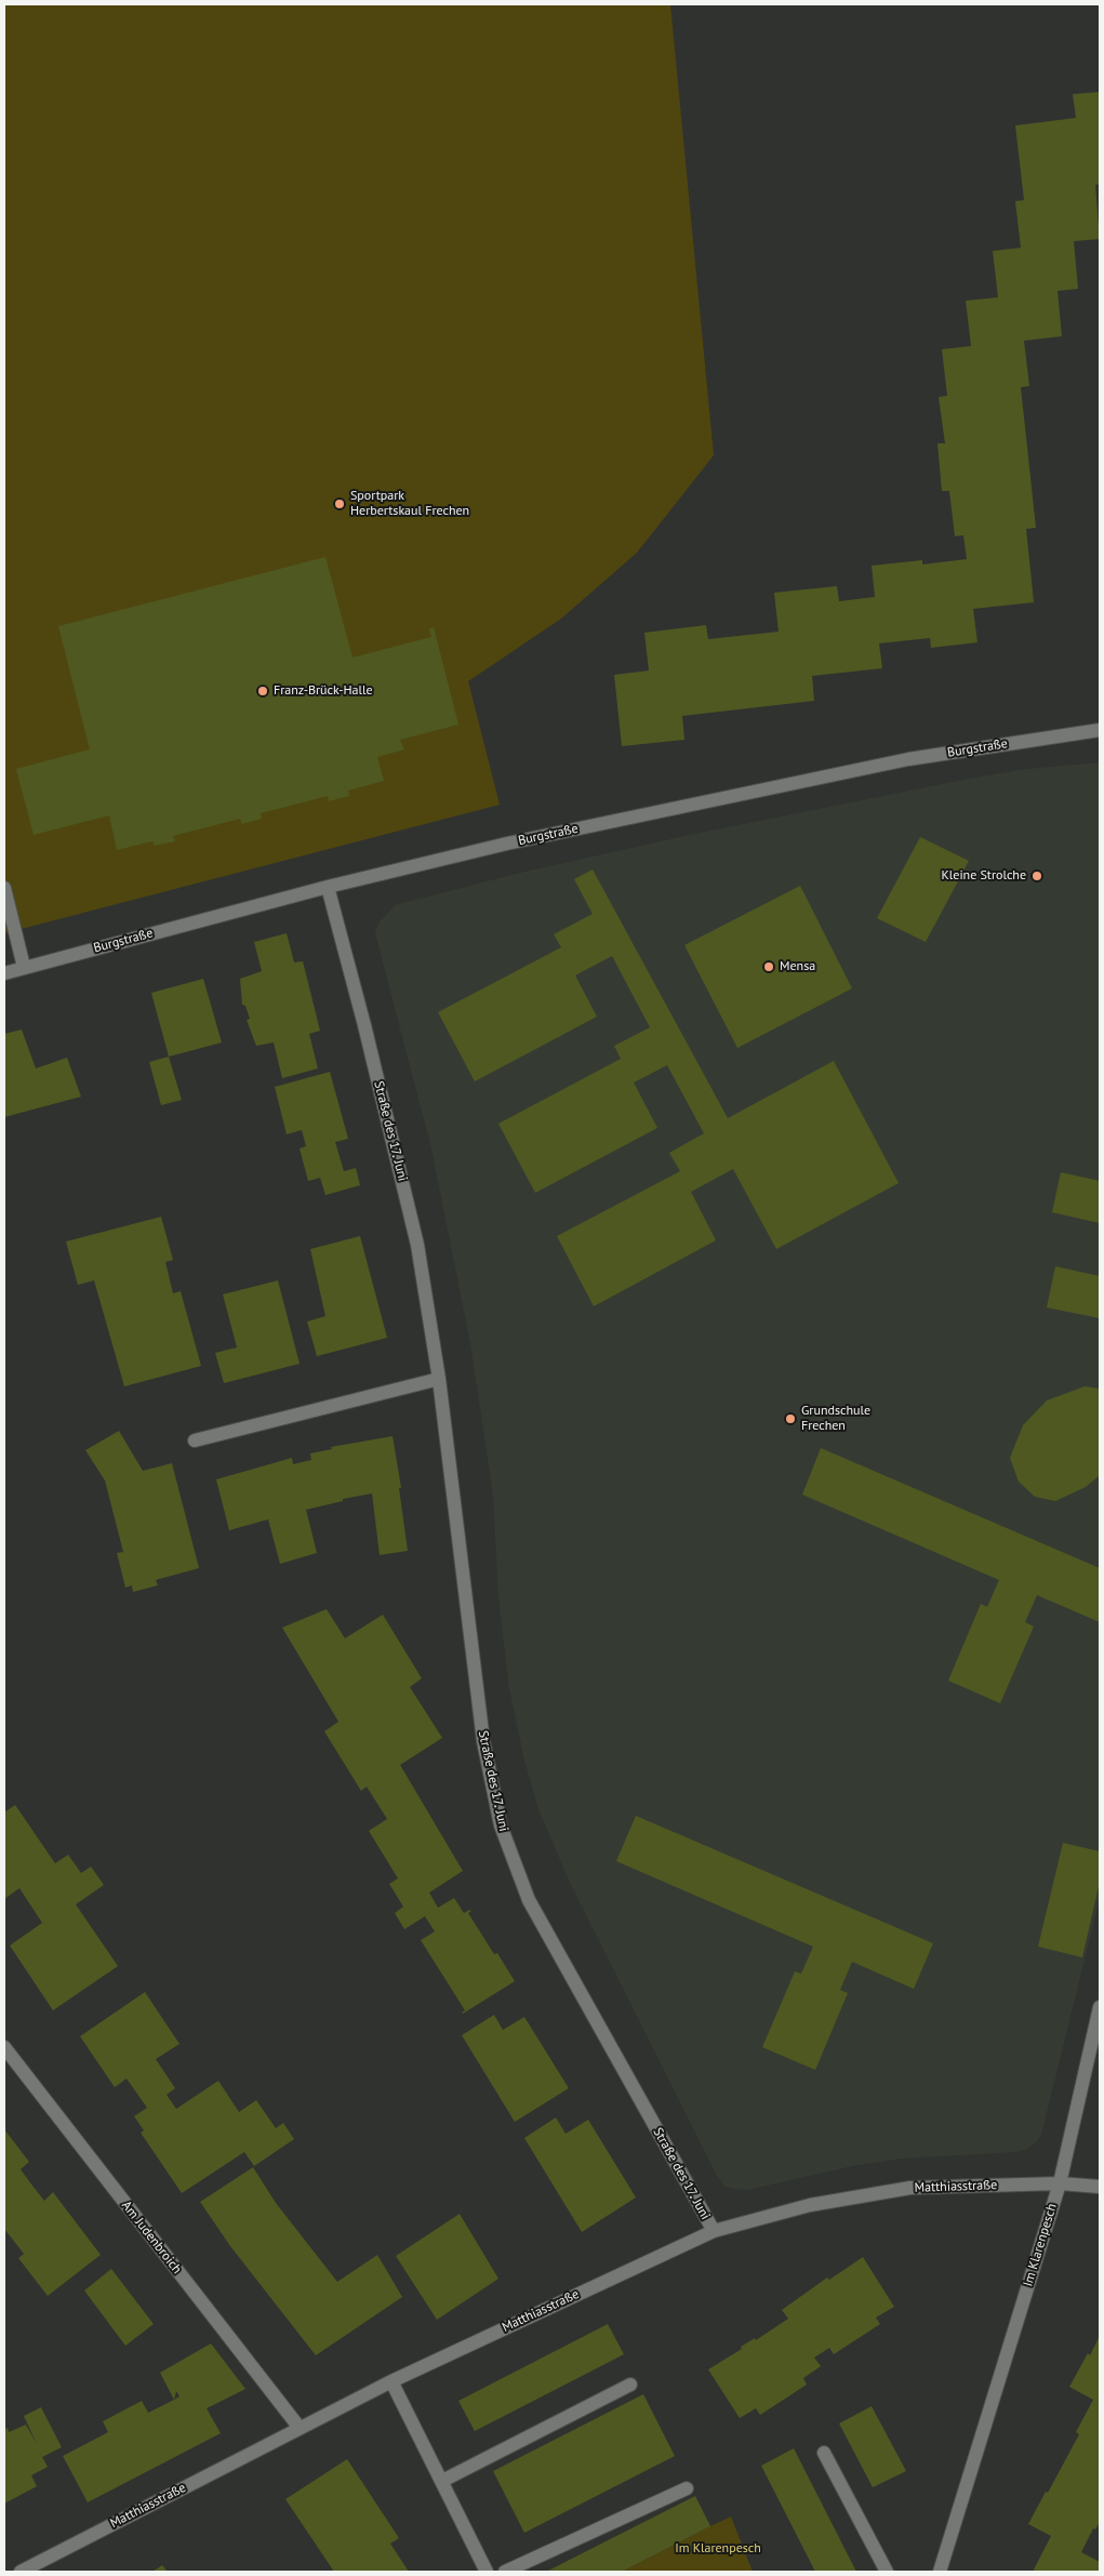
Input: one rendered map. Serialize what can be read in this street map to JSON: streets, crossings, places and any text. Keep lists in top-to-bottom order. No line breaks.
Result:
{"streets":{"street":["Burgstraße","Straße des 17. Juni","Matthiasstraße","Am Judenbroich","Im Klarenpesch"]},"crossings":[["Burgstraße","Straße des 17. Juni"],["Straße des 17. Juni","Matthiasstraße"],["Matthiasstraße","Am Judenbroich"],["Matthiasstraße","Im Klarenpesch"]],"parks":["Im Klarenpesch"],"places":["Sportpark Herbertskaul Frechen","Franz-Brück-Halle","Kleine Strolche","Mensa","Grundschule Frechen"]}
